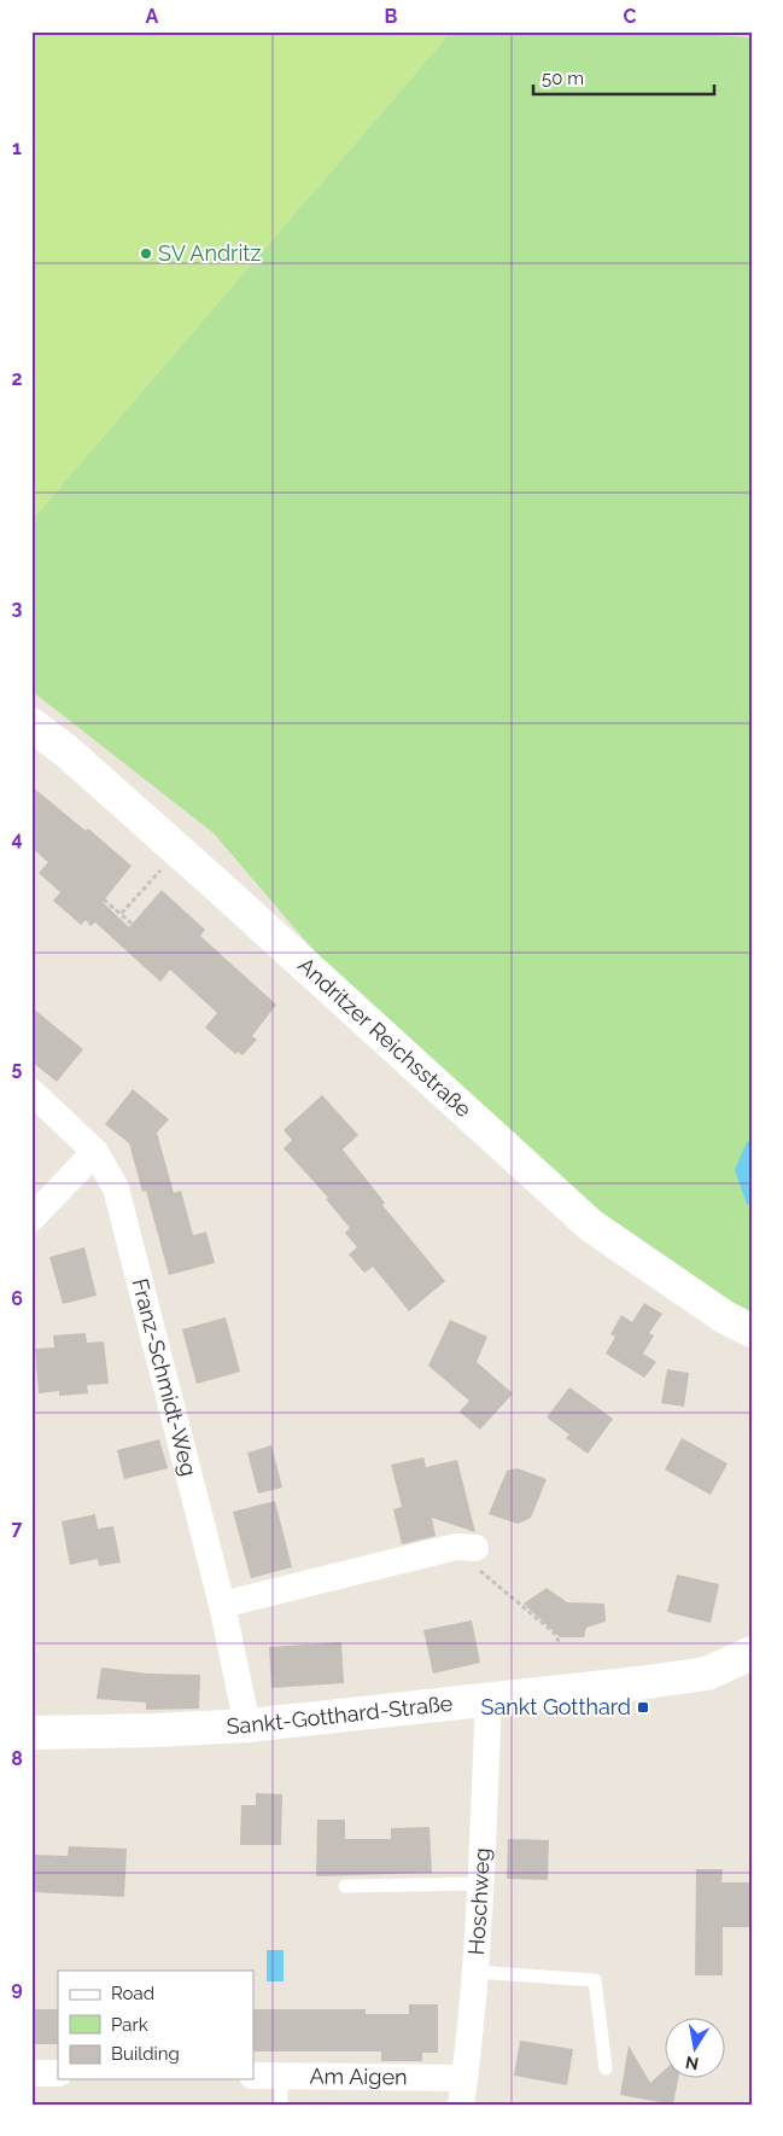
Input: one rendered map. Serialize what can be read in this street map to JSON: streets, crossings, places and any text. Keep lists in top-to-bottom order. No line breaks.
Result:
{"streets":{"street":["Andritzer Reichsstraße","Franz-Schmidt-Weg","Sankt-Gotthard-Straße","Hoschweg","Am Aigen"]},"crossings":[["Franz-Schmidt-Weg","Sankt-Gotthard-Straße"],["Sankt-Gotthard-Straße","Hoschweg"],["Hoschweg","Am Aigen"]],"places":{"other":["SV Andritz"],"transit":["Sankt Gotthard"]},"legend":["Road","Park","Building"],"scale_bar":"50 m","north":"bottom","grid":{"columns":["A","B","C"],"rows":["1","2","3","4","5","6","7","8","9"]}}
